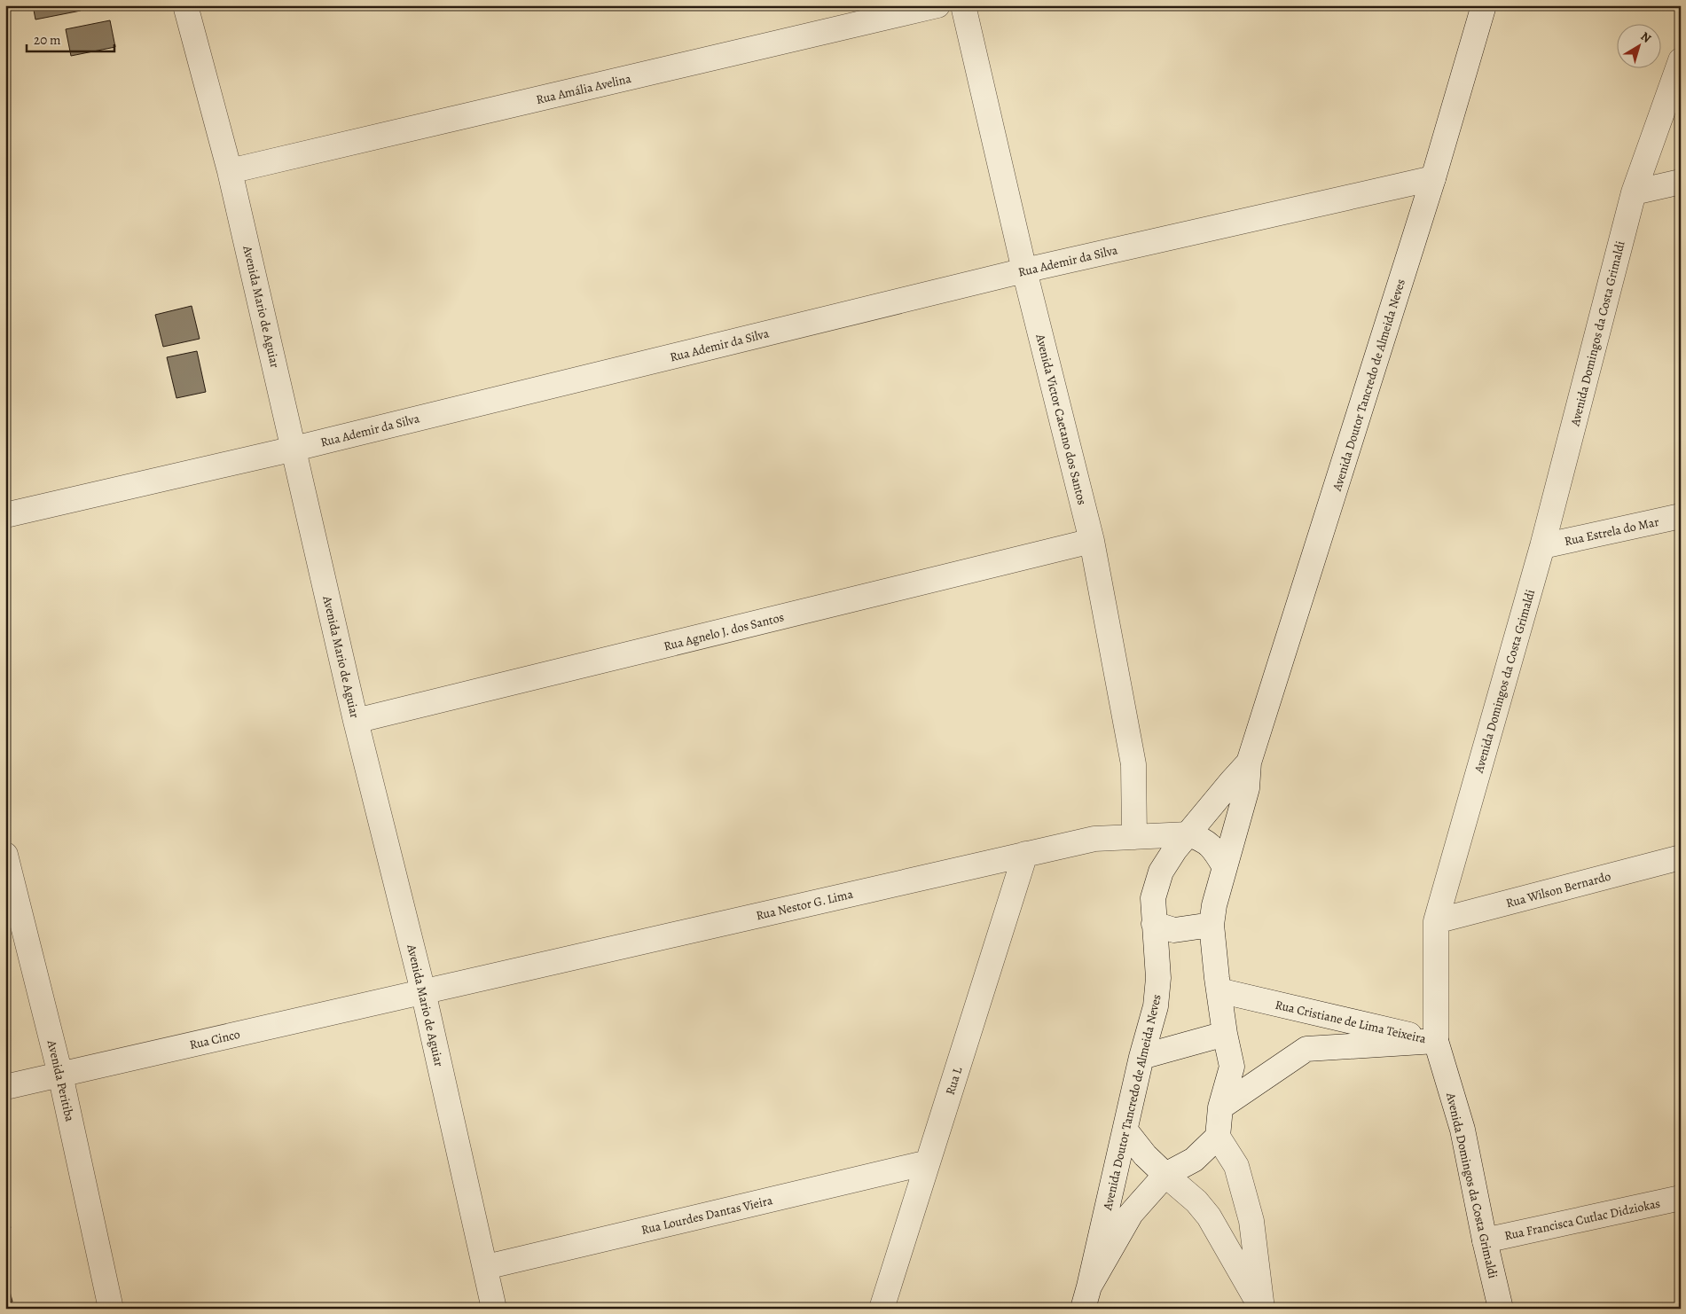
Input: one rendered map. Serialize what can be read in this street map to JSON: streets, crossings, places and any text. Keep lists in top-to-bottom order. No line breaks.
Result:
{"streets":{"street":["Rua Amália Avelina","Rua Ademir da Silva","Avenida Mario de Aguiar","Avenida Domingos da Costa Grimaldi","Avenida Doutor Tancredo de Almeida Neves","Avenida Victor Caetano dos Santos","Rua Estrela do Mar","Rua Agnelo J. dos Santos","Rua Wilson Bernardo","Rua Nestor G. Lima","Rua Cristiane de Lima Teixeira","Rua Cinco","Avenida Peritiba","Rua L","Rua Lourdes Dantas Vieira","Rua Francisca Cutlac Didziokas"]},"crossings":[["Rua Amália Avelina","Avenida Mario de Aguiar"],["Rua Ademir da Silva","Avenida Mario de Aguiar"],["Rua Ademir da Silva","Avenida Doutor Tancredo de Almeida Neves"],["Rua Ademir da Silva","Avenida Victor Caetano dos Santos"],["Avenida Mario de Aguiar","Rua Agnelo J. dos Santos"],["Avenida Mario de Aguiar","Rua Nestor G. Lima"],["Avenida Mario de Aguiar","Rua Cinco"],["Avenida Mario de Aguiar","Rua Lourdes Dantas Vieira"],["Avenida Domingos da Costa Grimaldi","Rua Estrela do Mar"],["Avenida Domingos da Costa Grimaldi","Rua Wilson Bernardo"],["Avenida Domingos da Costa Grimaldi","Rua Cristiane de Lima Teixeira"],["Avenida Domingos da Costa Grimaldi","Rua Francisca Cutlac Didziokas"],["Avenida Doutor Tancredo de Almeida Neves","Rua Nestor G. Lima"],["Avenida Doutor Tancredo de Almeida Neves","Rua Cristiane de Lima Teixeira"],["Avenida Victor Caetano dos Santos","Rua Agnelo J. dos Santos"],["Avenida Victor Caetano dos Santos","Rua Nestor G. Lima"],["Rua Nestor G. Lima","Rua Cinco"],["Rua Nestor G. Lima","Rua L"],["Rua Cinco","Avenida Peritiba"],["Rua L","Rua Lourdes Dantas Vieira"]],"scale_bar":"20 m","north":"top right"}
